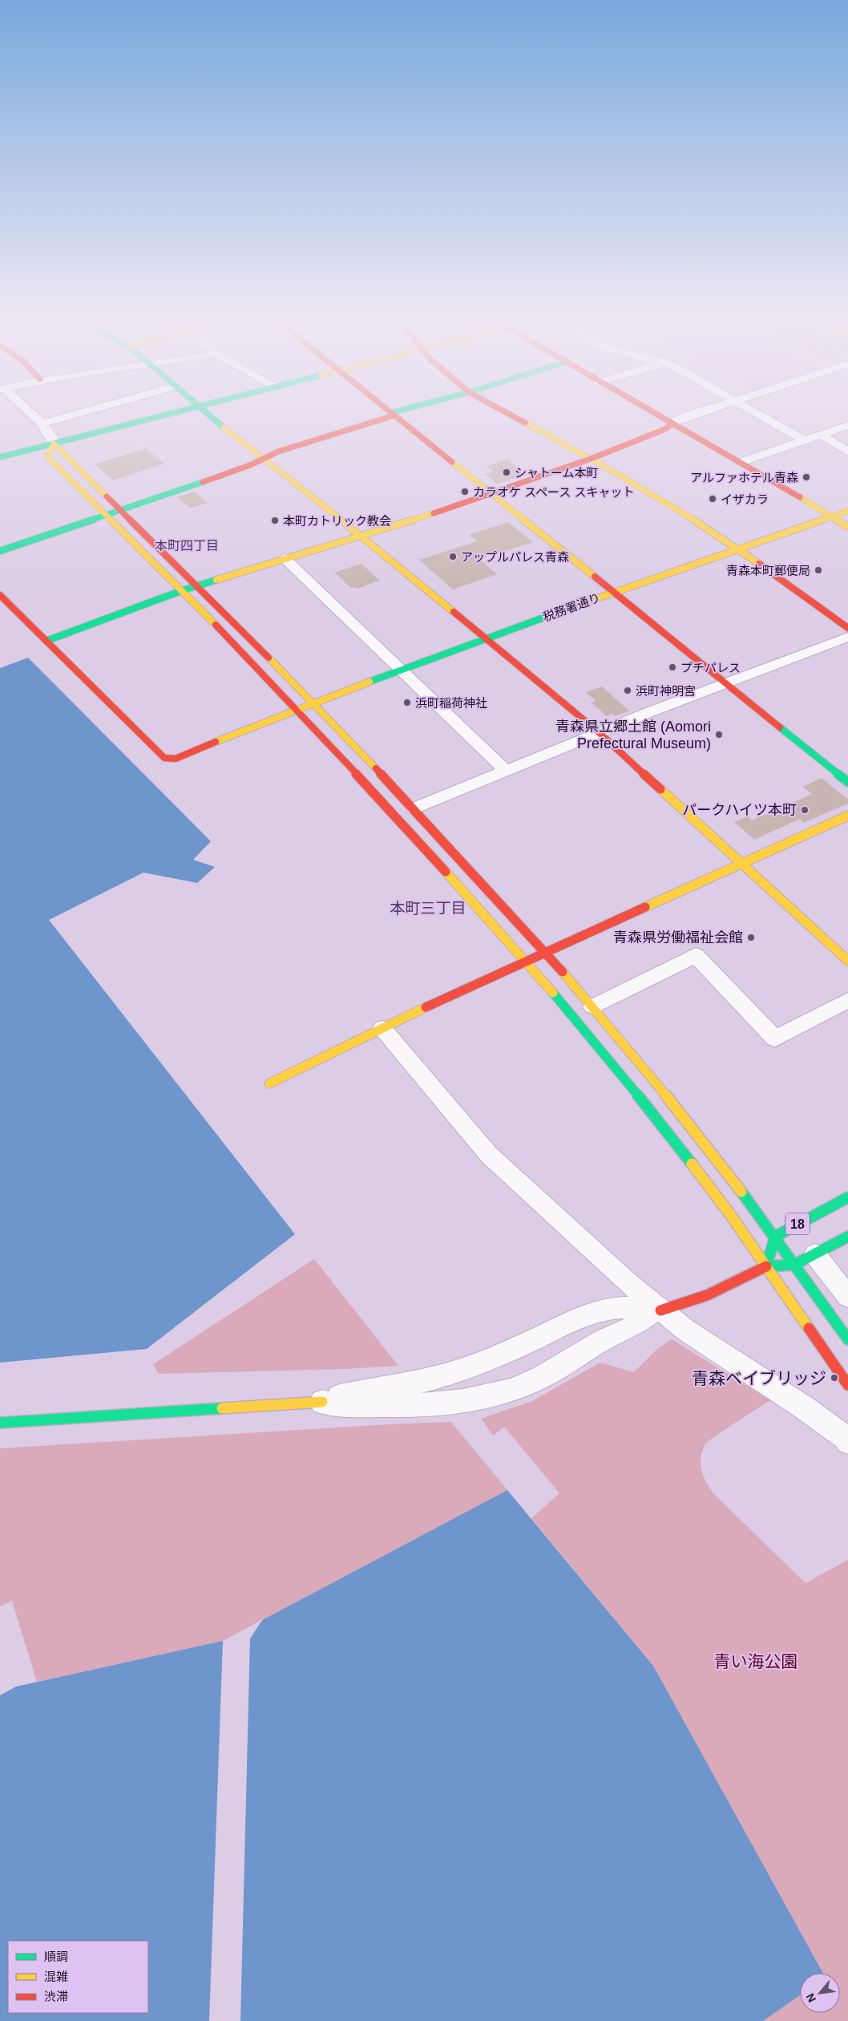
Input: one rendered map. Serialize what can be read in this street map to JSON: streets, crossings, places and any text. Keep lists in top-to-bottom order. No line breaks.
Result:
{"streets":{"main road":["税務署通り","18"]},"districts":["本町四丁目","本町三丁目"],"parks":["青い海公園"],"places":["シャトーム本町","アルファホテル青森","カラオケ スペース スキャット","イザカラ","本町カトリック教会","アップルパレス青森","青森本町郵便局","プチパレス","浜町神明宮","浜町稲荷神社","青森県立郷土館 (Aomori Prefectural Museum)","パークハイツ本町","青森県労働福祉会館","青森ベイブリッジ"],"legend":["順調","混雑","渋滞"],"north":"bottom left"}
